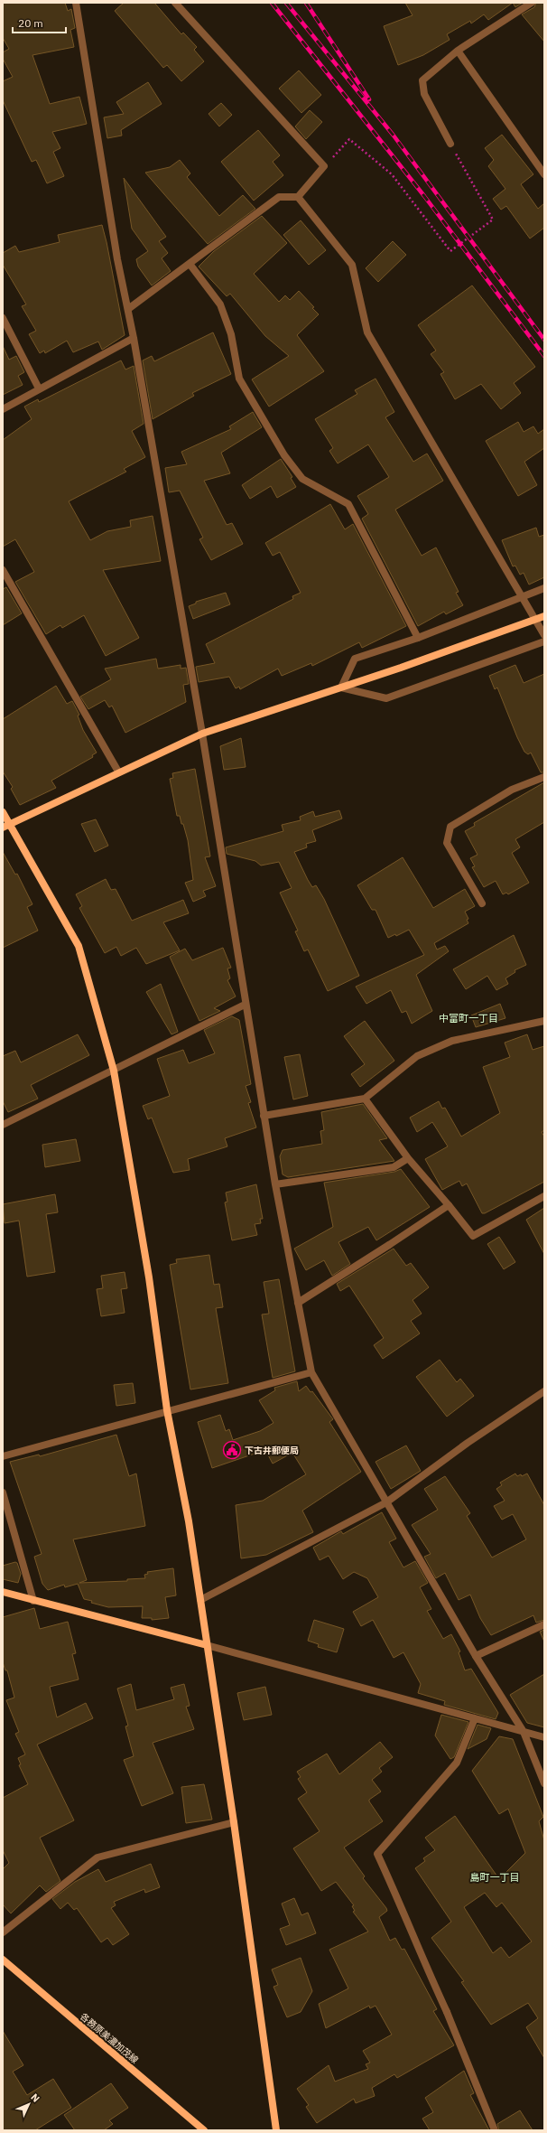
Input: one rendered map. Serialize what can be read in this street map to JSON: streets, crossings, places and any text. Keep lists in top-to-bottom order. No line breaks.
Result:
{"streets":{"street":["各務原美濃加茂線"]},"districts":["中富町一丁目","島町一丁目"],"places":{"public building":["下古井郵便局"]},"scale_bar":"20 m","north":"top right"}
